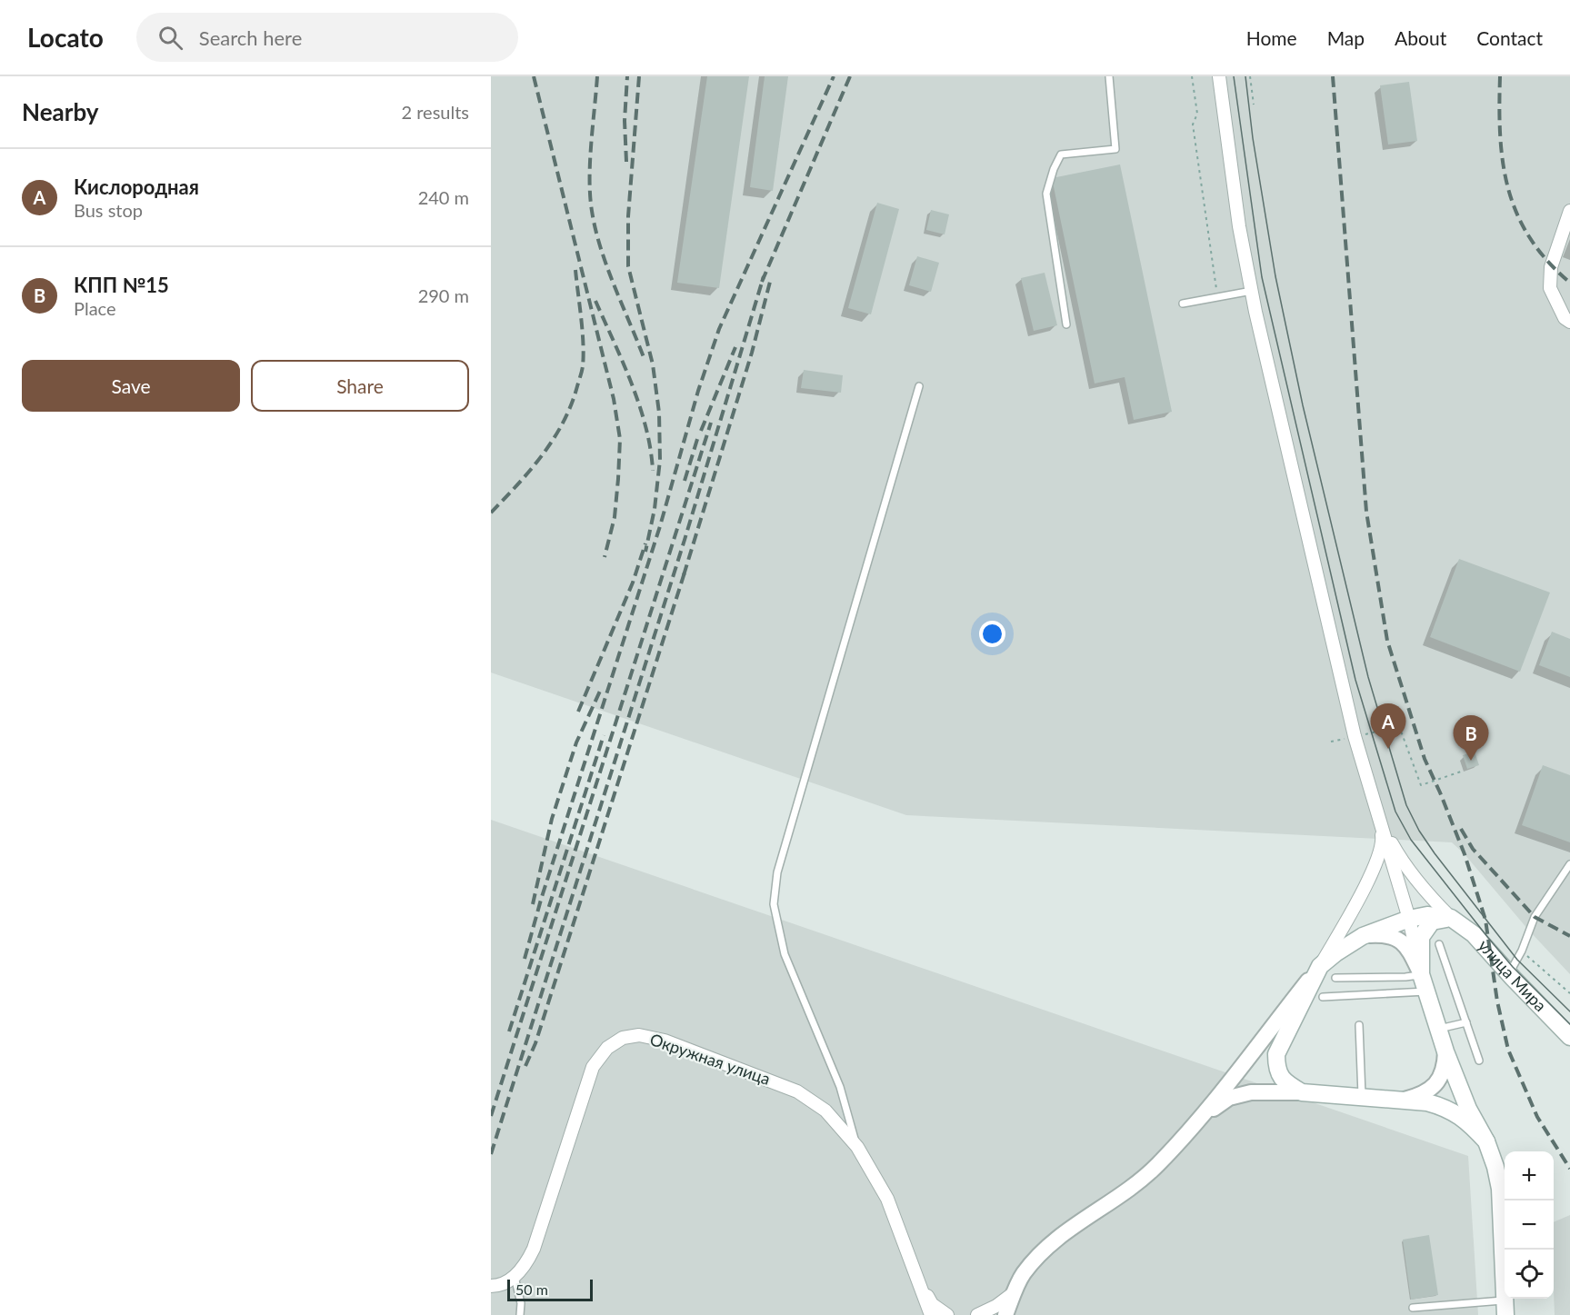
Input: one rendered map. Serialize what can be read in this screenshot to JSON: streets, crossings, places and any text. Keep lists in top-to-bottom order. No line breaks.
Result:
{"streets":{"main road":["улица Мира"],"street":["Окружная улица"]},"scale_bar":"50 m","page":{"header":"Locato","search":"Search here","nav":["Home","Map","About","Contact"],"heading":["Nearby","2 results"],"list":[{"mark":"A","name":"Кислородная","note":"Bus stop","value":"240 m"},{"mark":"B","name":"КПП №15","note":"Place","value":"290 m"}],"buttons":["Save","Share"],"pins":["A","B"],"map_buttons":["+","−"],"scale":"50 m"}}
